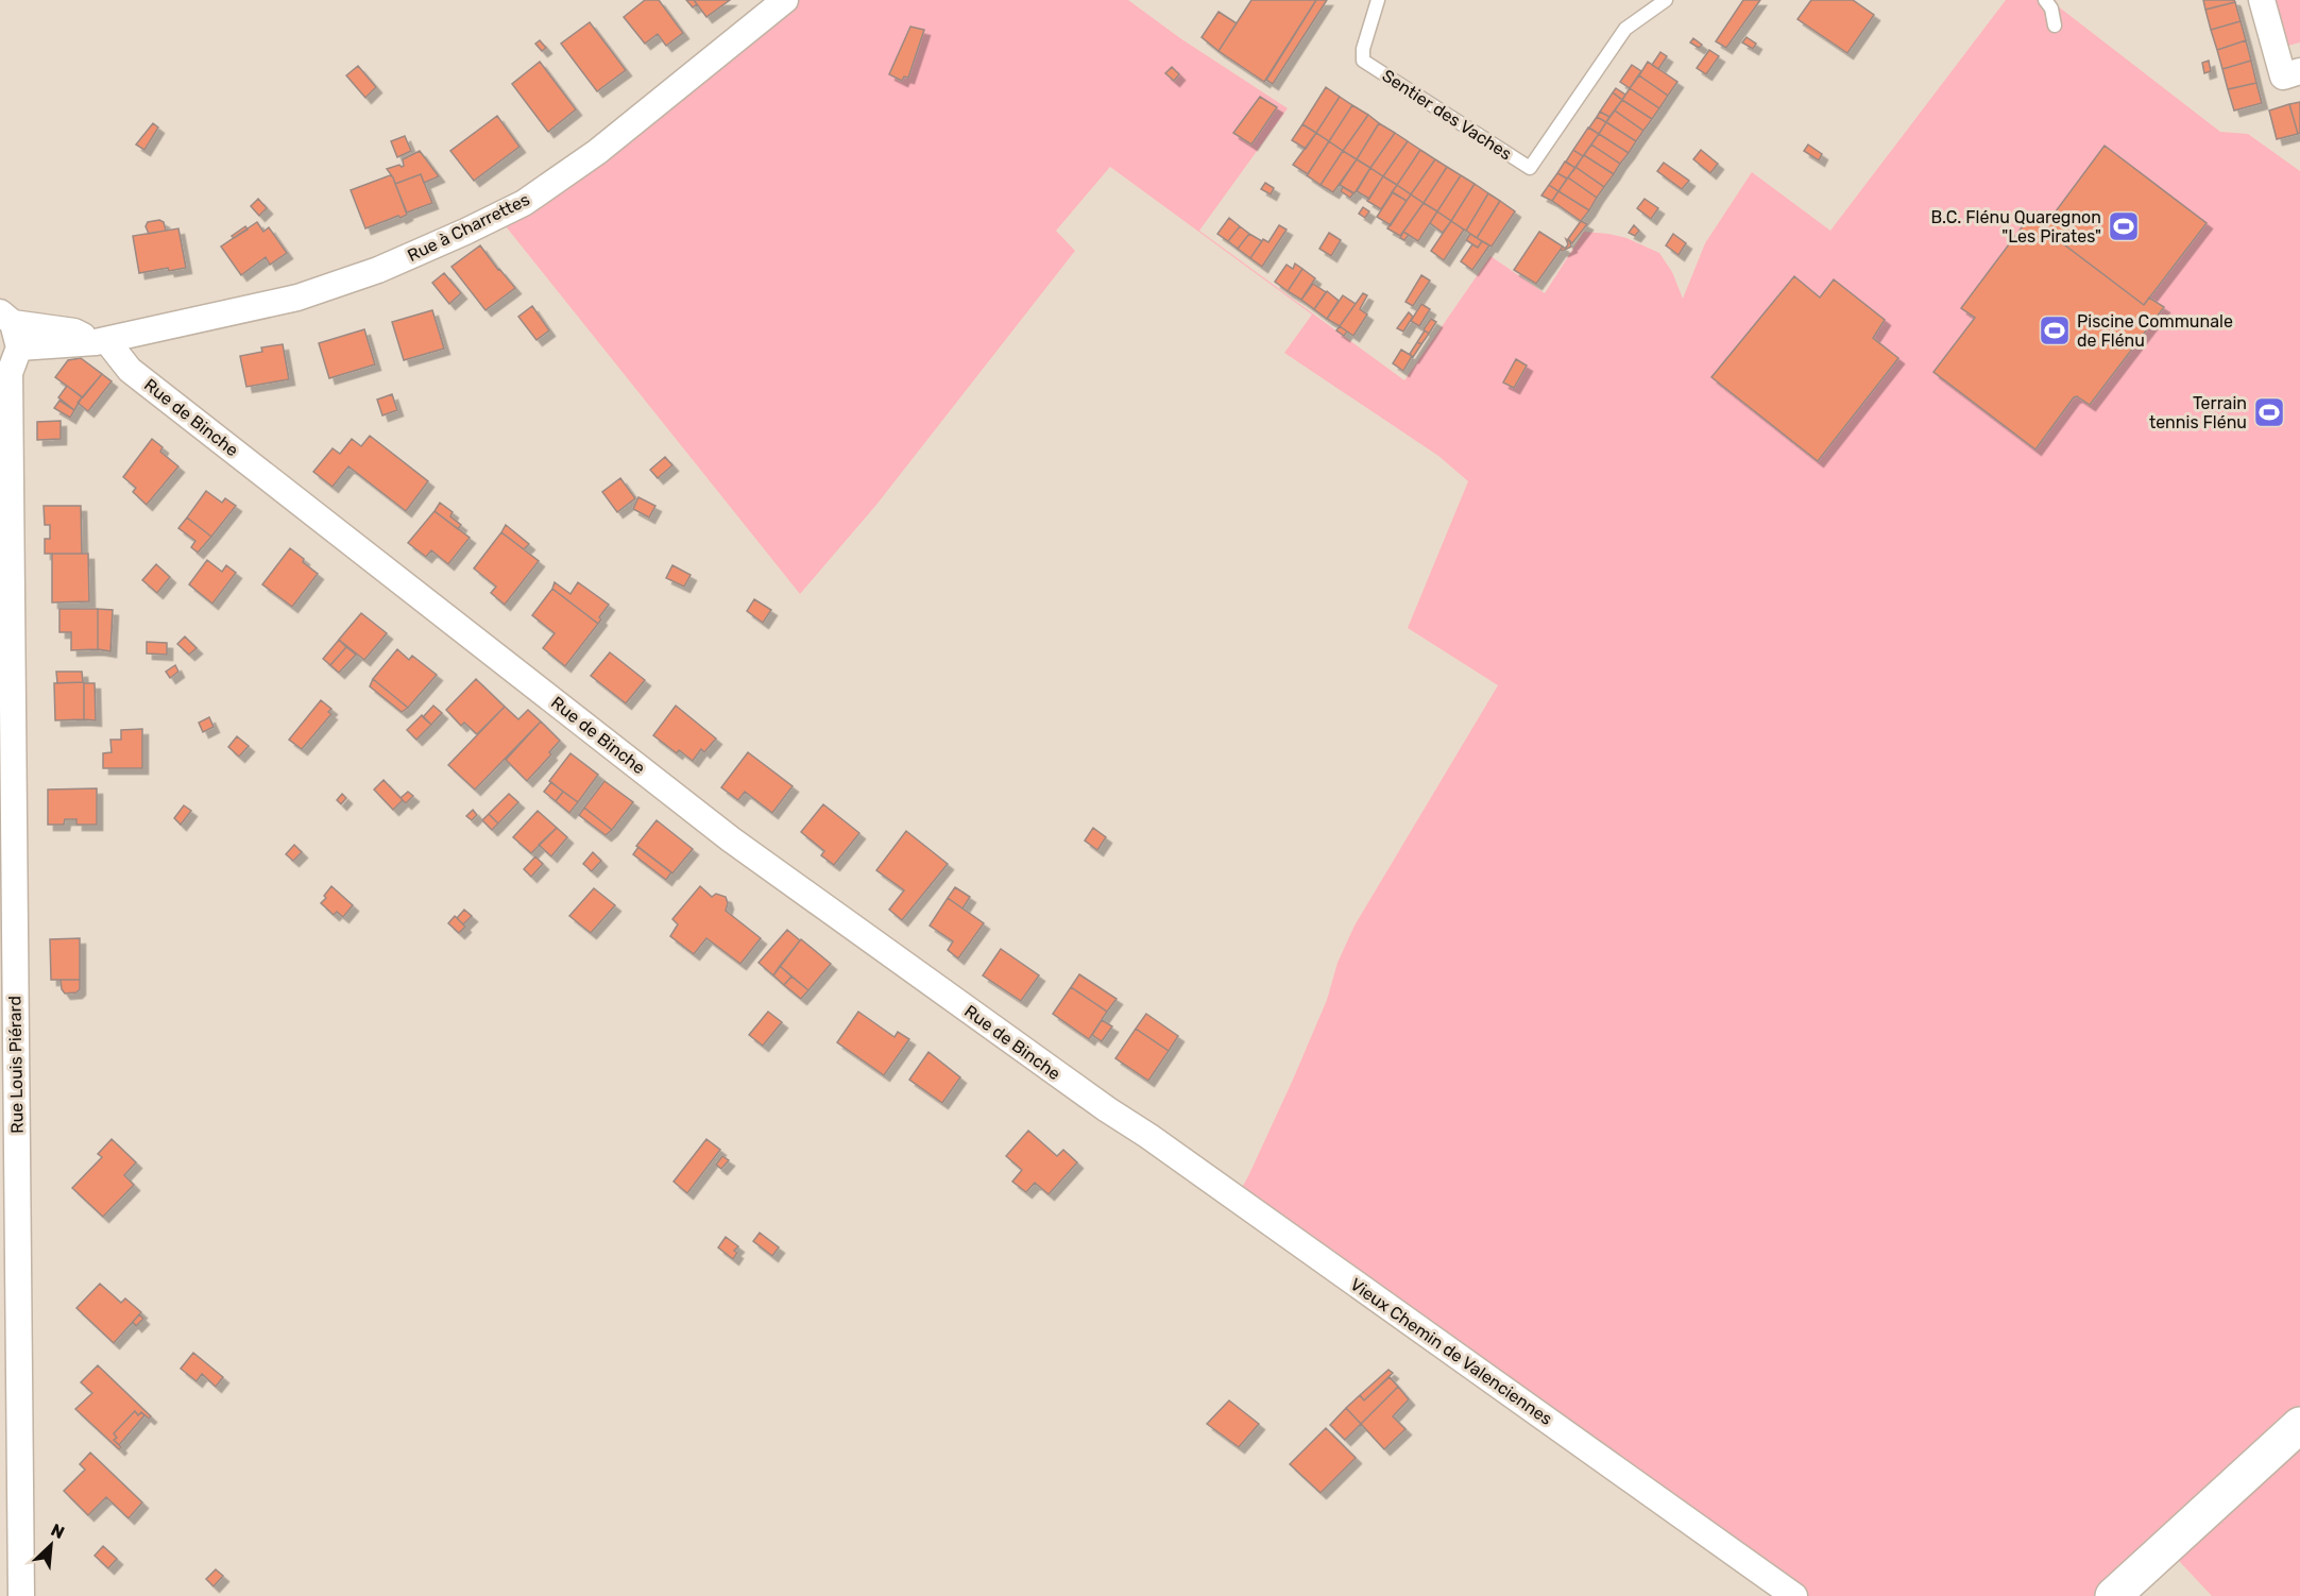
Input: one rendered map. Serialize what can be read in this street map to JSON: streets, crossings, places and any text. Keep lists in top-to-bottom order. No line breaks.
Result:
{"streets":{"street":["Rue à Charrettes","Rue de Binche","Rue Louis Piérard","Vieux Chemin de Valenciennes"],"lane":["Sentier des Vaches"]},"crossings":[["Rue à Charrettes","Rue de Binche"],["Rue de Binche","Vieux Chemin de Valenciennes"]],"places":{"sports":["B.C. Flénu Quaregnon \"Les Pirates\"","Piscine Communale de Flénu","Terrain tennis Flénu"]},"north":"top right"}
